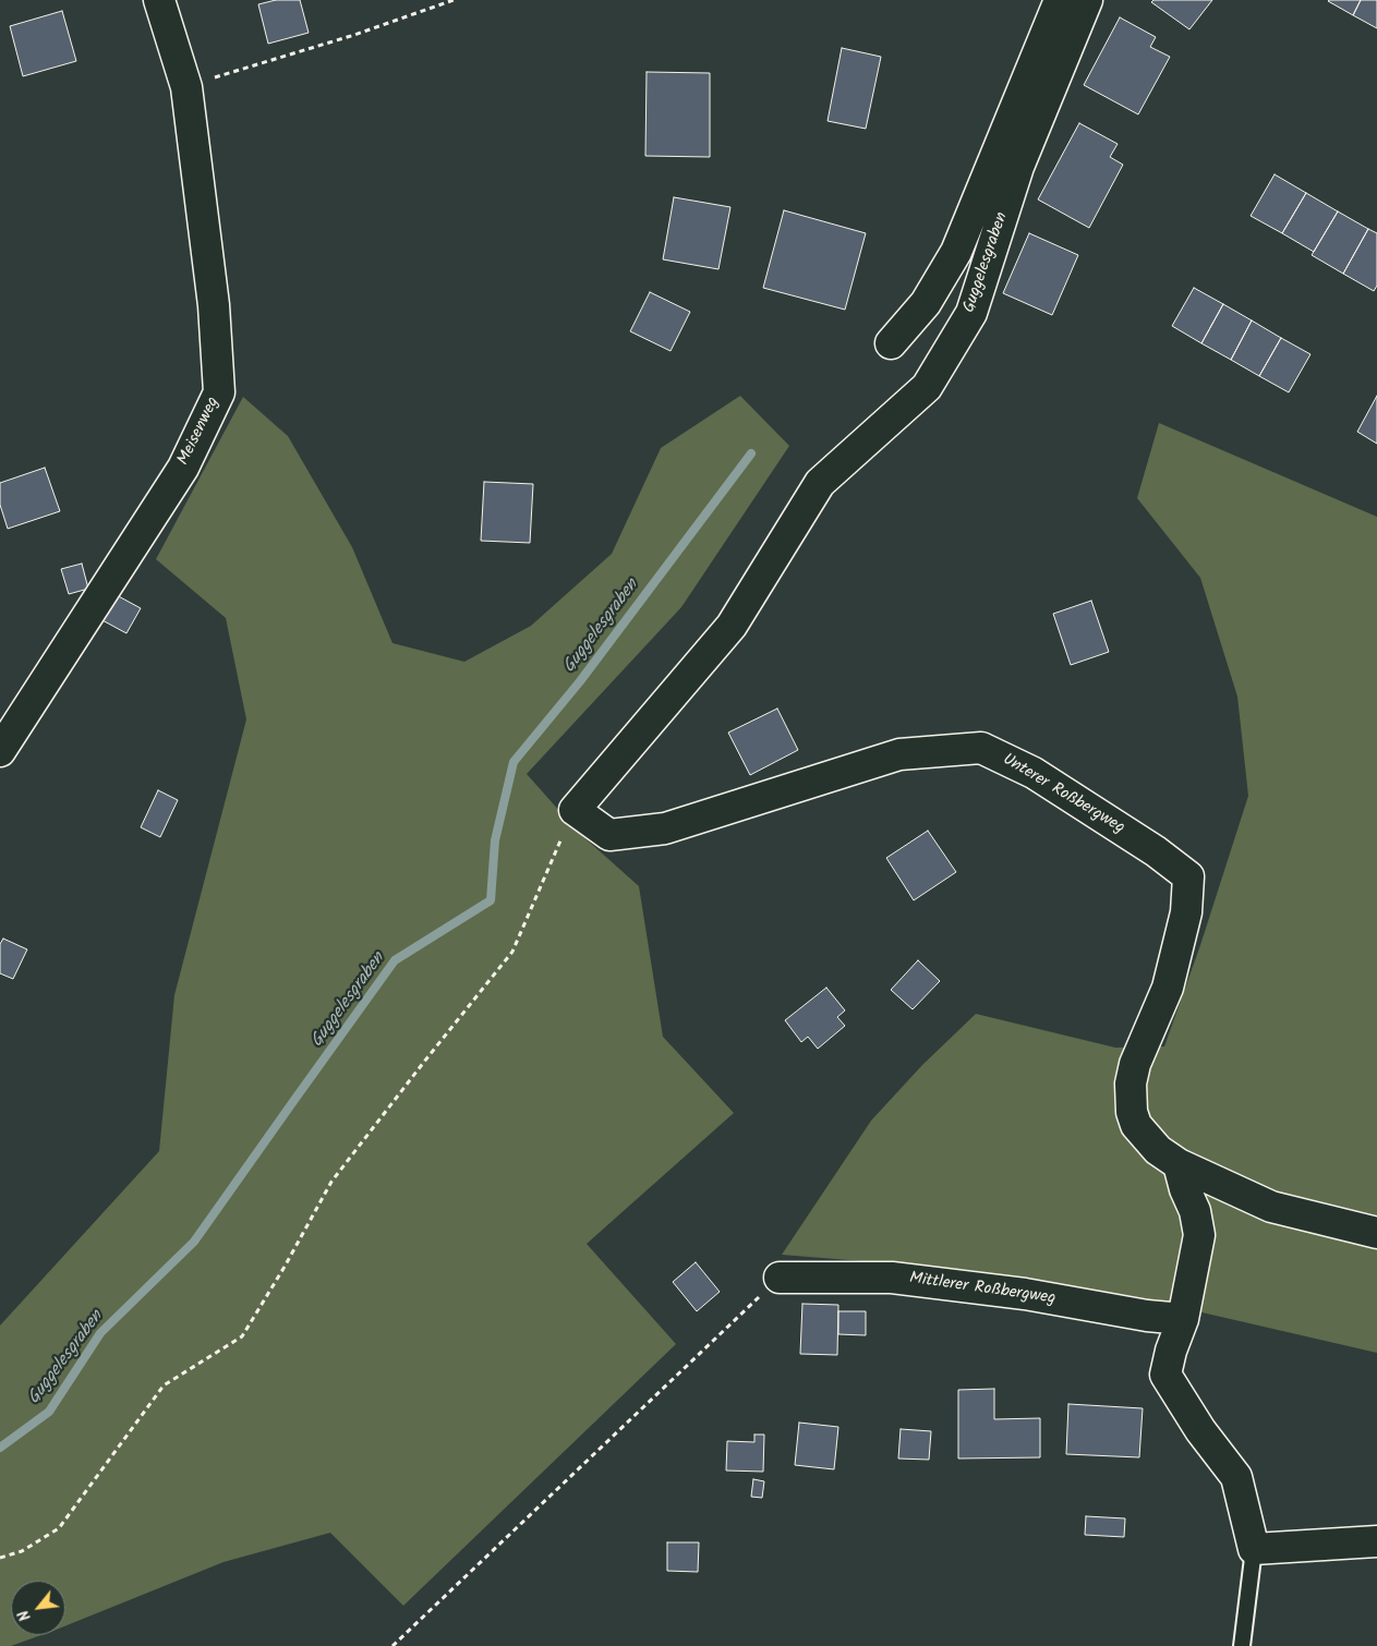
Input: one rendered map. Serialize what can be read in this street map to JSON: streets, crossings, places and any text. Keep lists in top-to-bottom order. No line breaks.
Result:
{"streets":{"street":["Guggelesgraben","Meisenweg","Unterer Roßbergweg","Mittlerer Roßbergweg"]},"crossings":[["Guggelesgraben","Unterer Roßbergweg"]],"water":["Guggelesgraben"],"north":"bottom left"}
